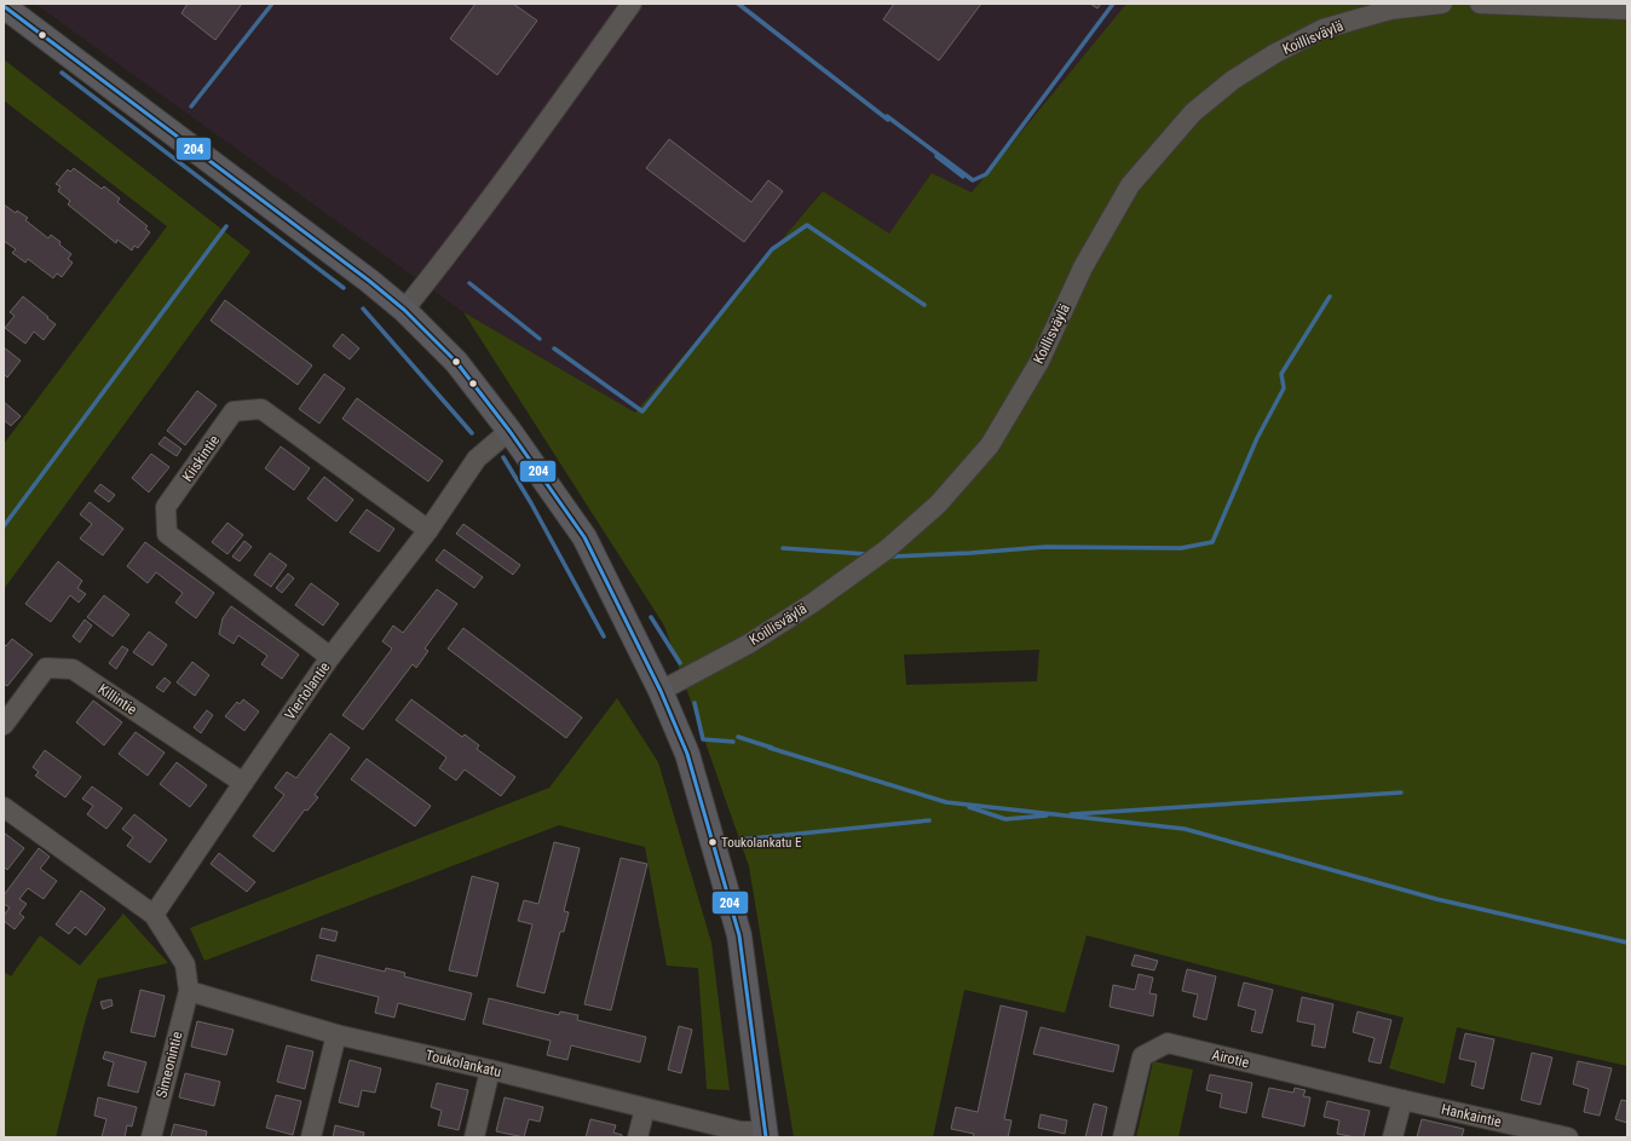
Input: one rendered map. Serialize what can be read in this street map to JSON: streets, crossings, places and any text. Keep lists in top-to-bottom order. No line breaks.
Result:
{"streets":{"street":["Koillisväylä","Kiiskintie","Viertolantie","Killintie","Airotie","Toukolankatu","Simeonintie","Hankaintie"]},"crossings":[["Kiiskintie","Viertolantie"],["Viertolantie","Killintie"],["Airotie","Hankaintie"],["Toukolankatu","Simeonintie"]],"places":["Toukolankatu E"],"lines":["transit line 204"]}
